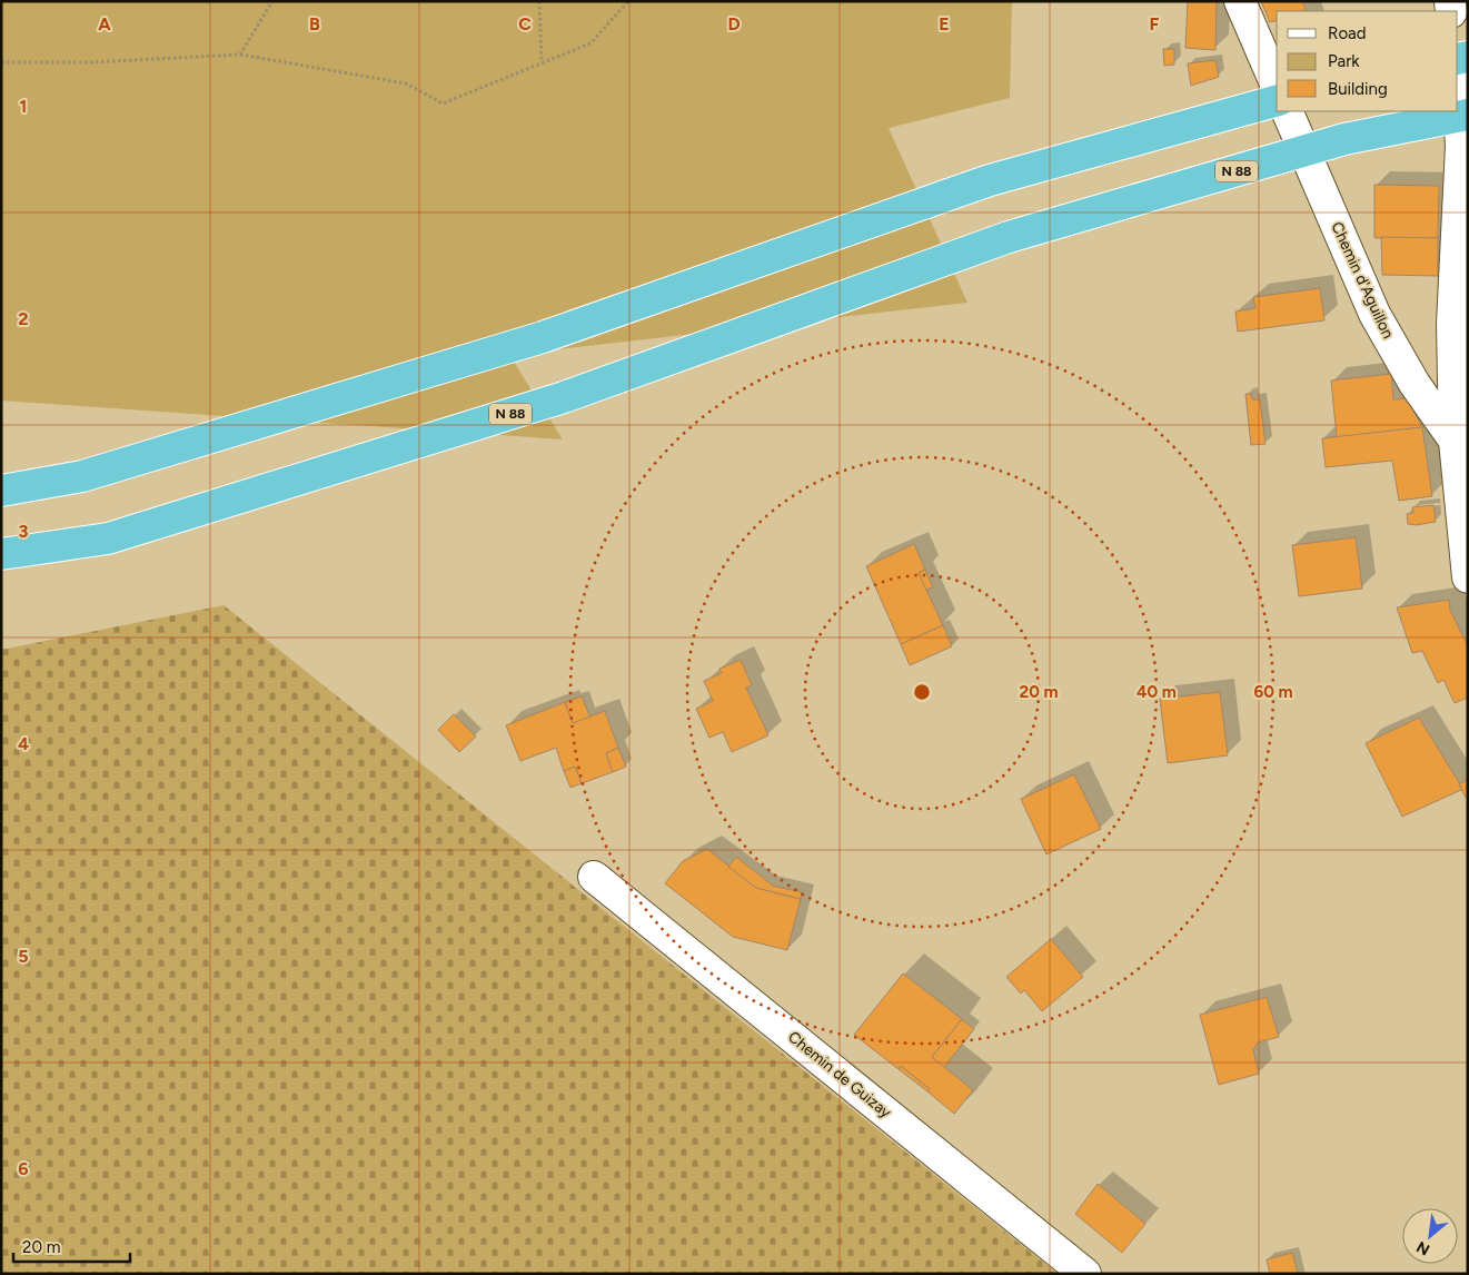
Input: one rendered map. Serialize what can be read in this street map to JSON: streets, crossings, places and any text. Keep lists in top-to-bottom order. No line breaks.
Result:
{"streets":{"highway":["N 88"],"street":["Chemin d'Aguillon","Chemin de Guizay"]},"legend":["Road","Park","Building"],"scale_bar":"20 m","north":"bottom left","grid":{"columns":["A","B","C","D","E","F"],"rows":["1","2","3","4","5","6"]},"rings":["20 m","40 m","60 m"]}
